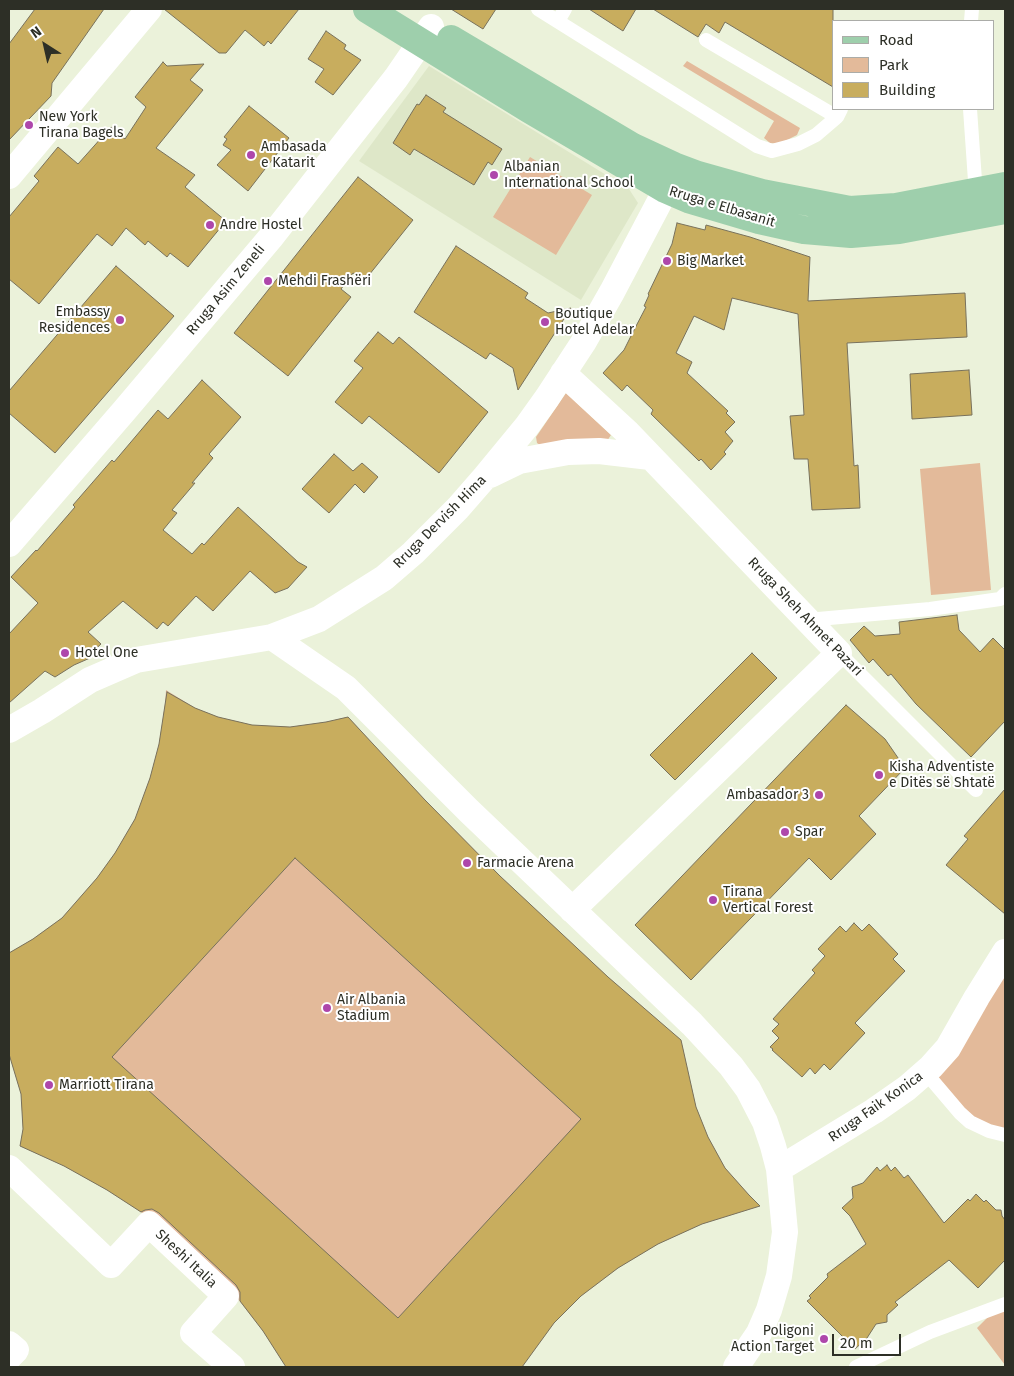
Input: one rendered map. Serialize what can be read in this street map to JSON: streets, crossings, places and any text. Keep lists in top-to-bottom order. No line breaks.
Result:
{"streets":{"main road":["Rruga e Elbasanit"],"street":["Rruga Asim Zeneli","Rruga Dervish Hima","Rruga Sheh Ahmet Pazari","Rruga Faik Konica","Sheshi Italia"]},"crossings":[["Rruga e Elbasanit","Rruga Asim Zeneli"],["Rruga e Elbasanit","Rruga Dervish Hima"],["Rruga Dervish Hima","Rruga Sheh Ahmet Pazari"]],"places":["New York Tirana Bagels","Ambasada e Katarit","Albanian International School","Andre Hostel","Big Market","Mehdi Frashëri","Embassy Residences","Boutique Hotel Adelar","Hotel One","Kisha Adventiste e Ditës së Shtatë","Ambasador 3","Spar","Farmacie Arena","Tirana Vertical Forest","Air Albania Stadium","Marriott Tirana","Poligoni Action Target"],"legend":["Road","Park","Building"],"scale_bar":"20 m","north":"top left"}
